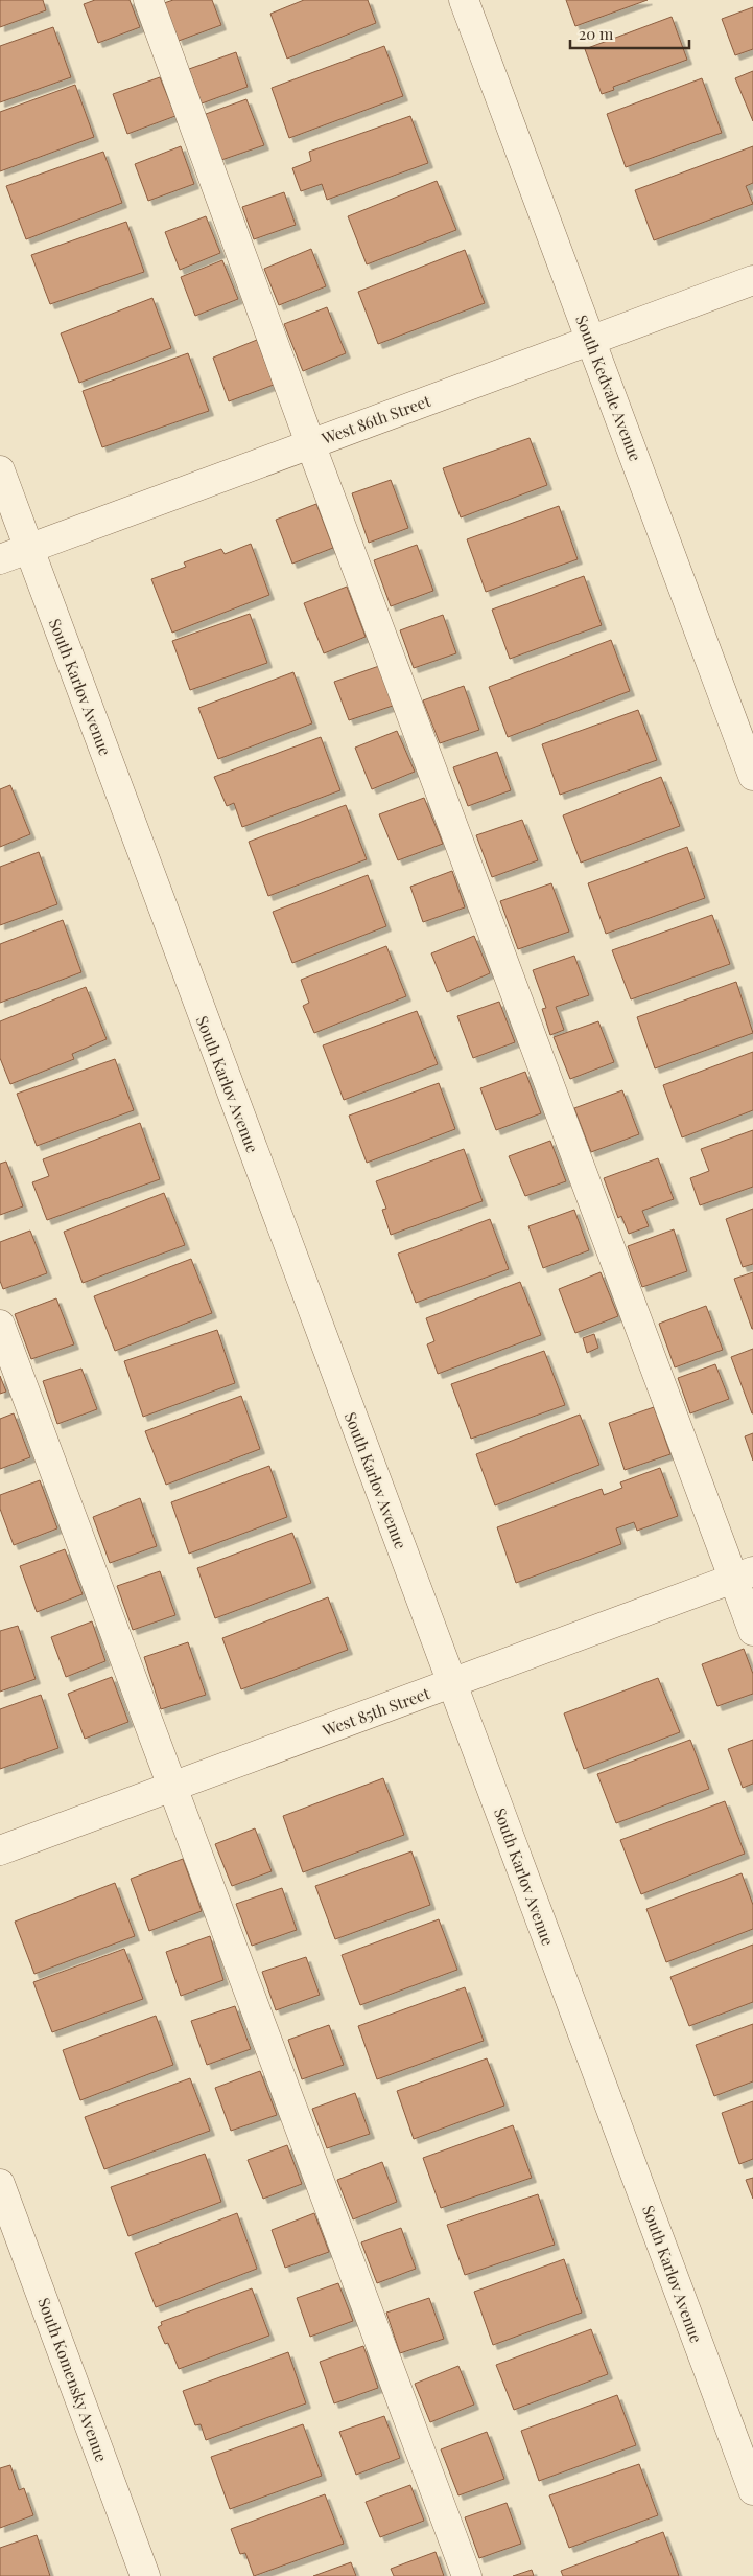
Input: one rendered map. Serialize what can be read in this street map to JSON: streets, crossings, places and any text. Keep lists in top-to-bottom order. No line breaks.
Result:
{"streets":{"street":["South Kedvale Avenue","West 86th Street","South Karlov Avenue","West 85th Street","South Komensky Avenue"]},"crossings":[["South Kedvale Avenue","West 86th Street"],["West 86th Street","South Karlov Avenue"],["South Karlov Avenue","West 85th Street"]],"scale_bar":"20 m"}
